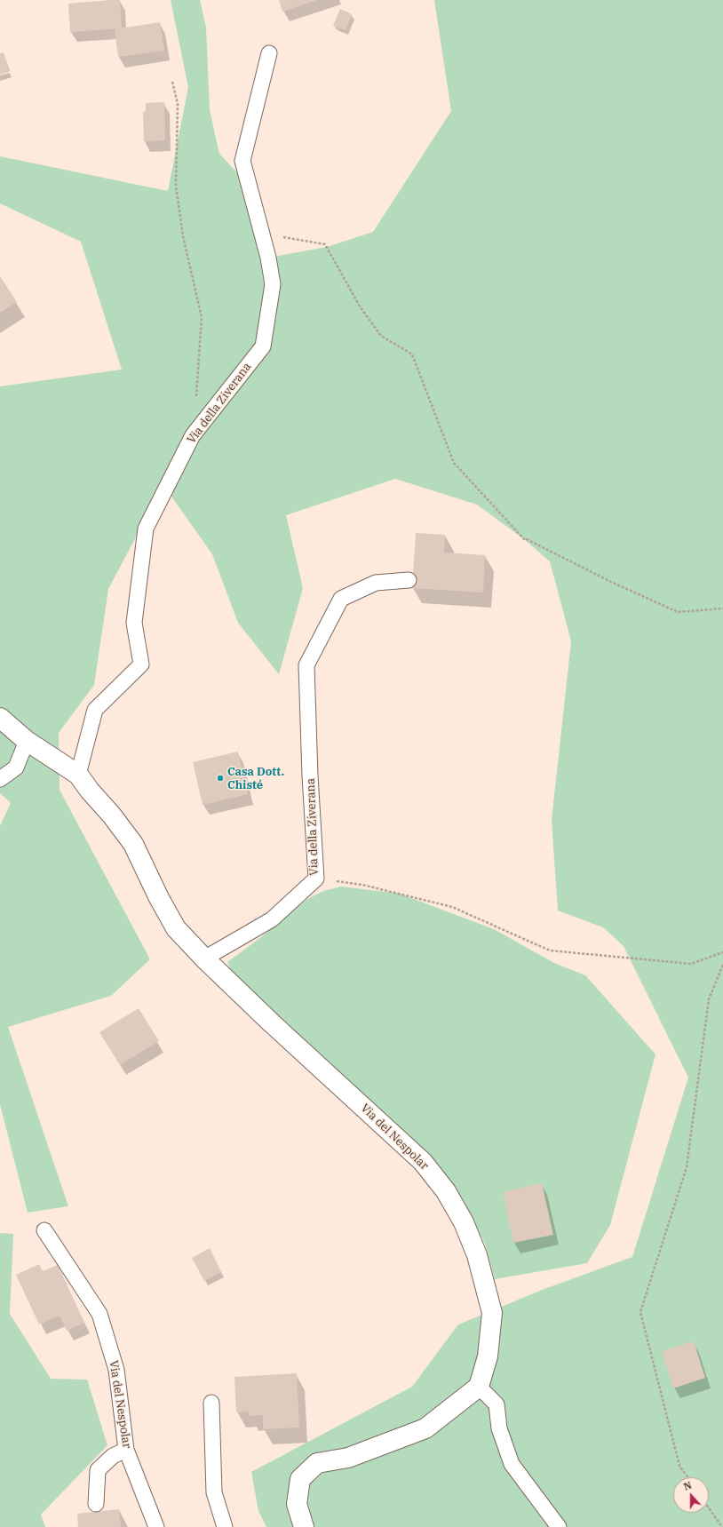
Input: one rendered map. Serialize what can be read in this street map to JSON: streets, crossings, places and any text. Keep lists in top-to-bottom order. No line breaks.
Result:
{"streets":{"street":["Via del Nespolar"],"lane":["Via della Ziverana"]},"crossings":[["Via della Ziverana","Via del Nespolar"]],"places":["Casa Dott. Chisté"],"north":"top"}
